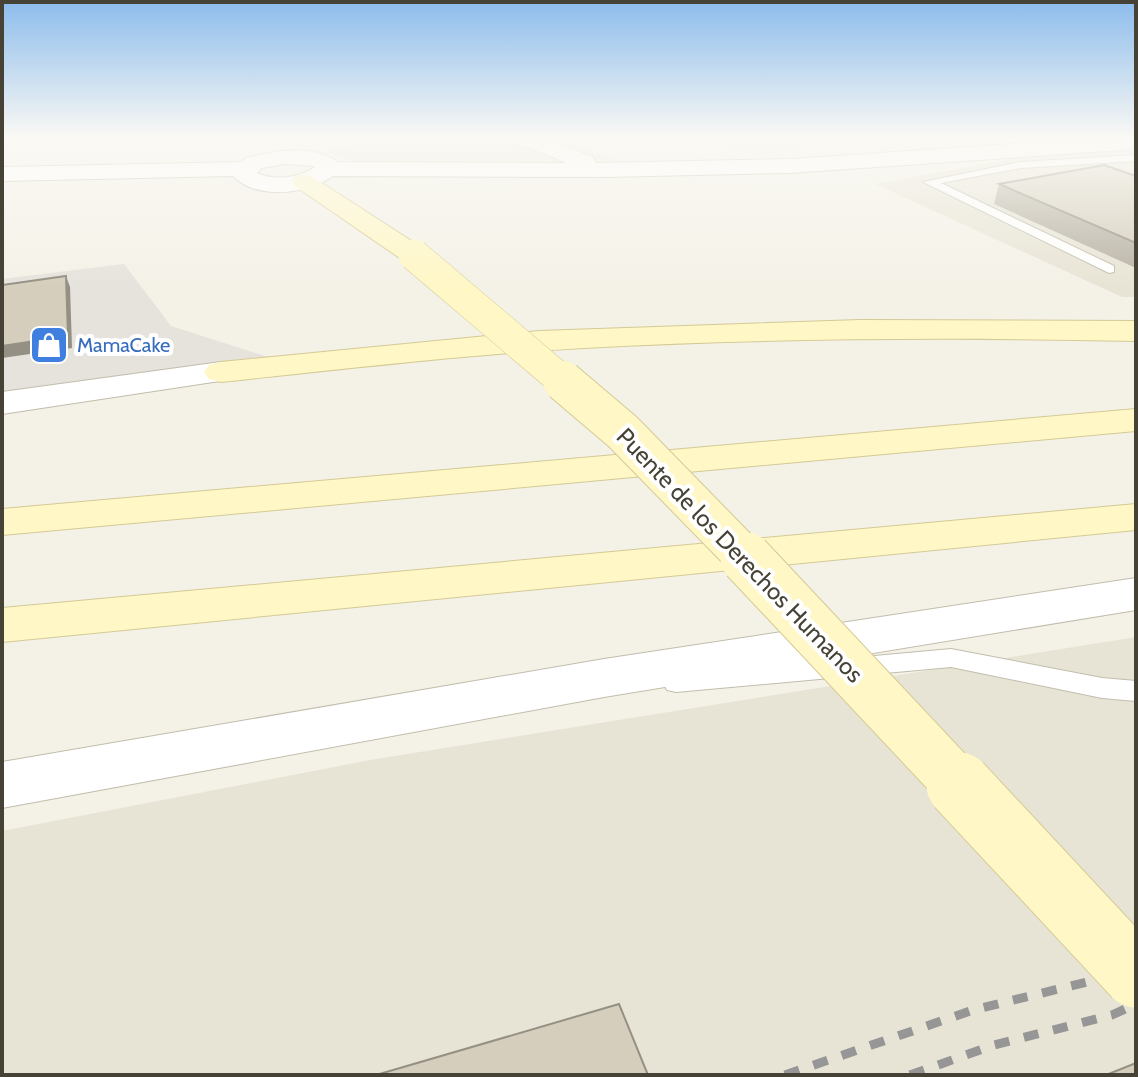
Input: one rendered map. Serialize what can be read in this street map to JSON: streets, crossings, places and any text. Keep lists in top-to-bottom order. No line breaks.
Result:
{"streets":{"main road":["Puente de los Derechos Humanos"]},"places":{"shop":["MamaCake"]}}
